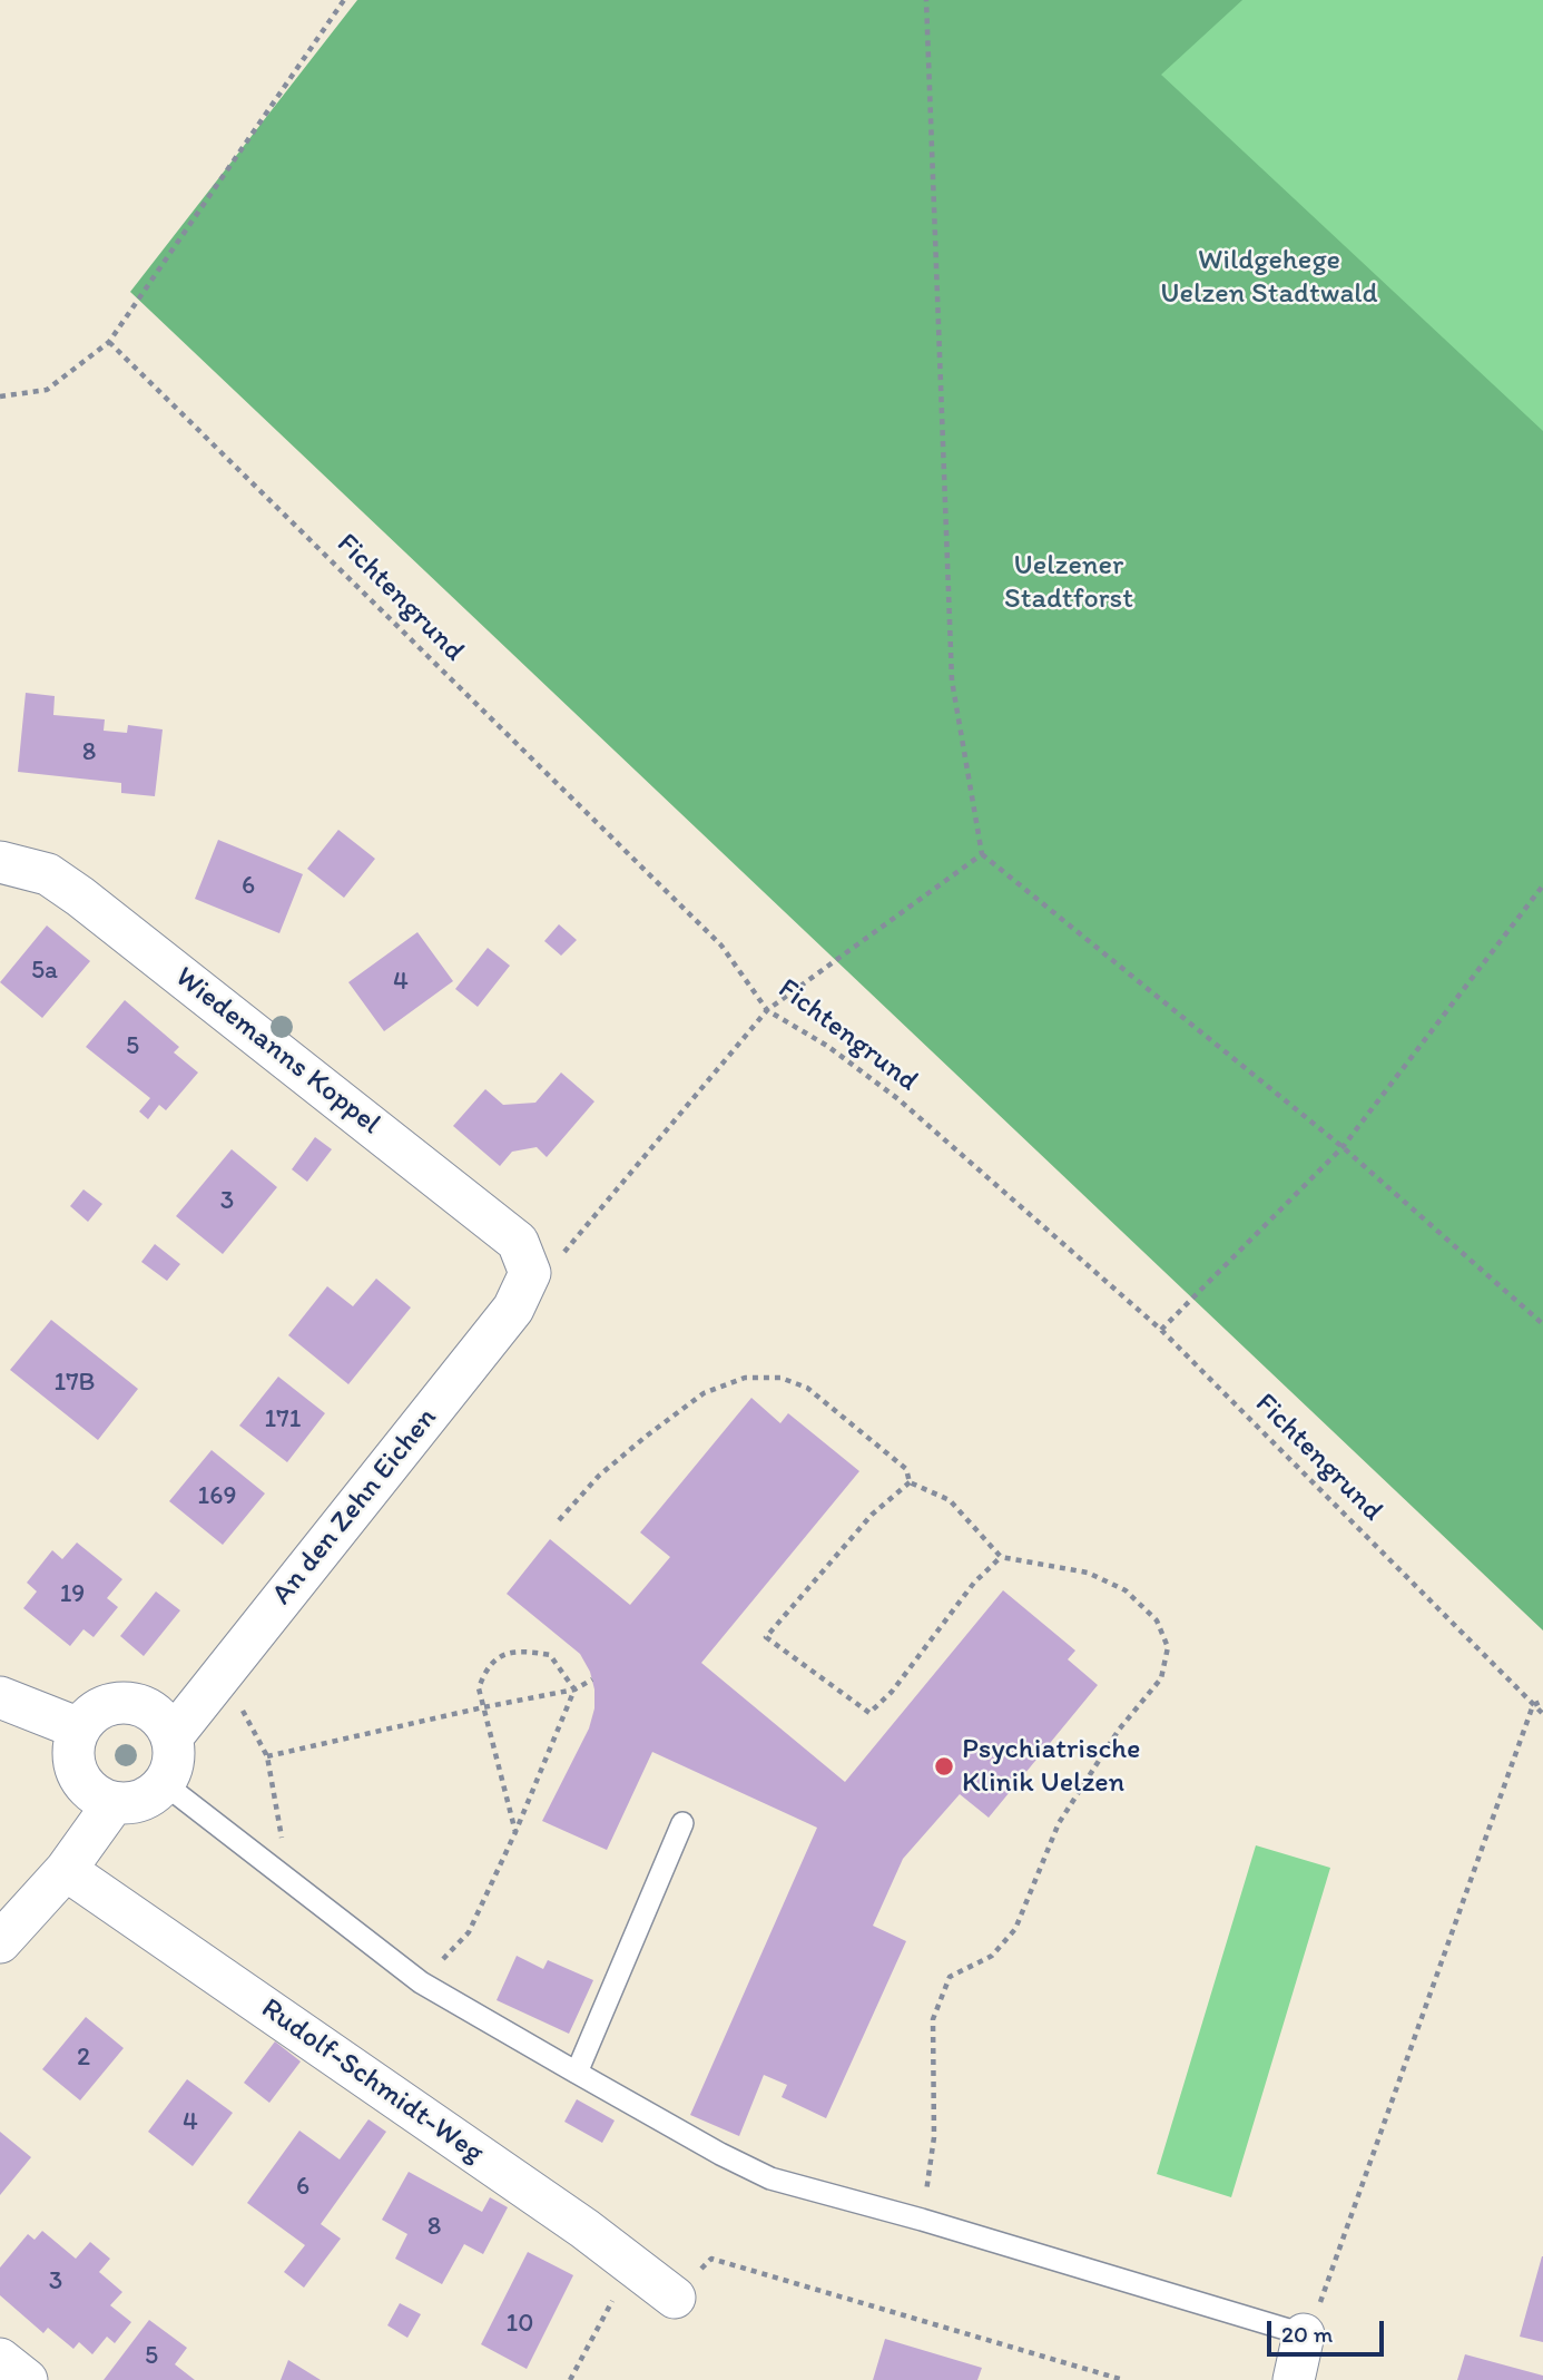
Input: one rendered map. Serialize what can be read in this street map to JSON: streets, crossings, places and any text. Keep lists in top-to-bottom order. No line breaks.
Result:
{"streets":{"street":["Wiedemanns Koppel","An den Zehn Eichen","Rudolf-Schmidt-Weg"],"path":["Fichtengrund"]},"crossings":[["Wiedemanns Koppel","An den Zehn Eichen"]],"parks":["Wildgehege Uelzen Stadtwald","Uelzener Stadtforst"],"places":["Psychiatrische Klinik Uelzen"],"house_numbers":["8","6","5a","4","5","3","17B","171","169","19","2","4","6","8","3","10","5"],"scale_bar":"20 m"}
